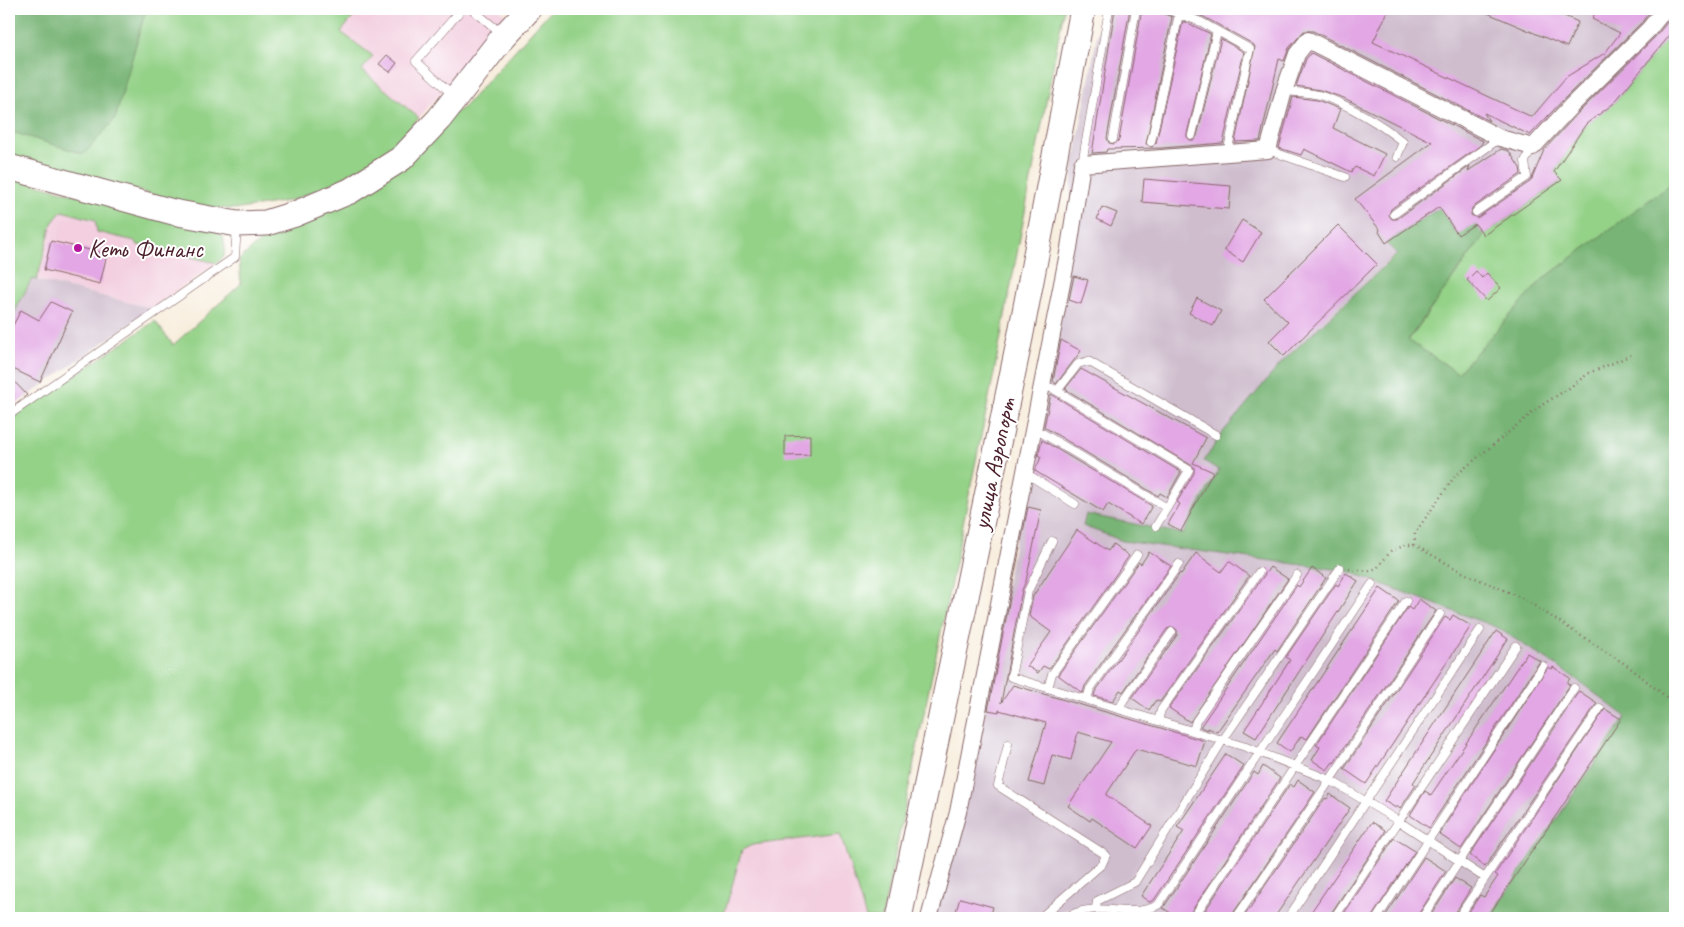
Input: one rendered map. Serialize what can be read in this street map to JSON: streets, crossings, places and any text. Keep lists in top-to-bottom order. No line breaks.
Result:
{"streets":{"main road":["улица Аэропорт"]},"places":["Кеть Финанс"]}
